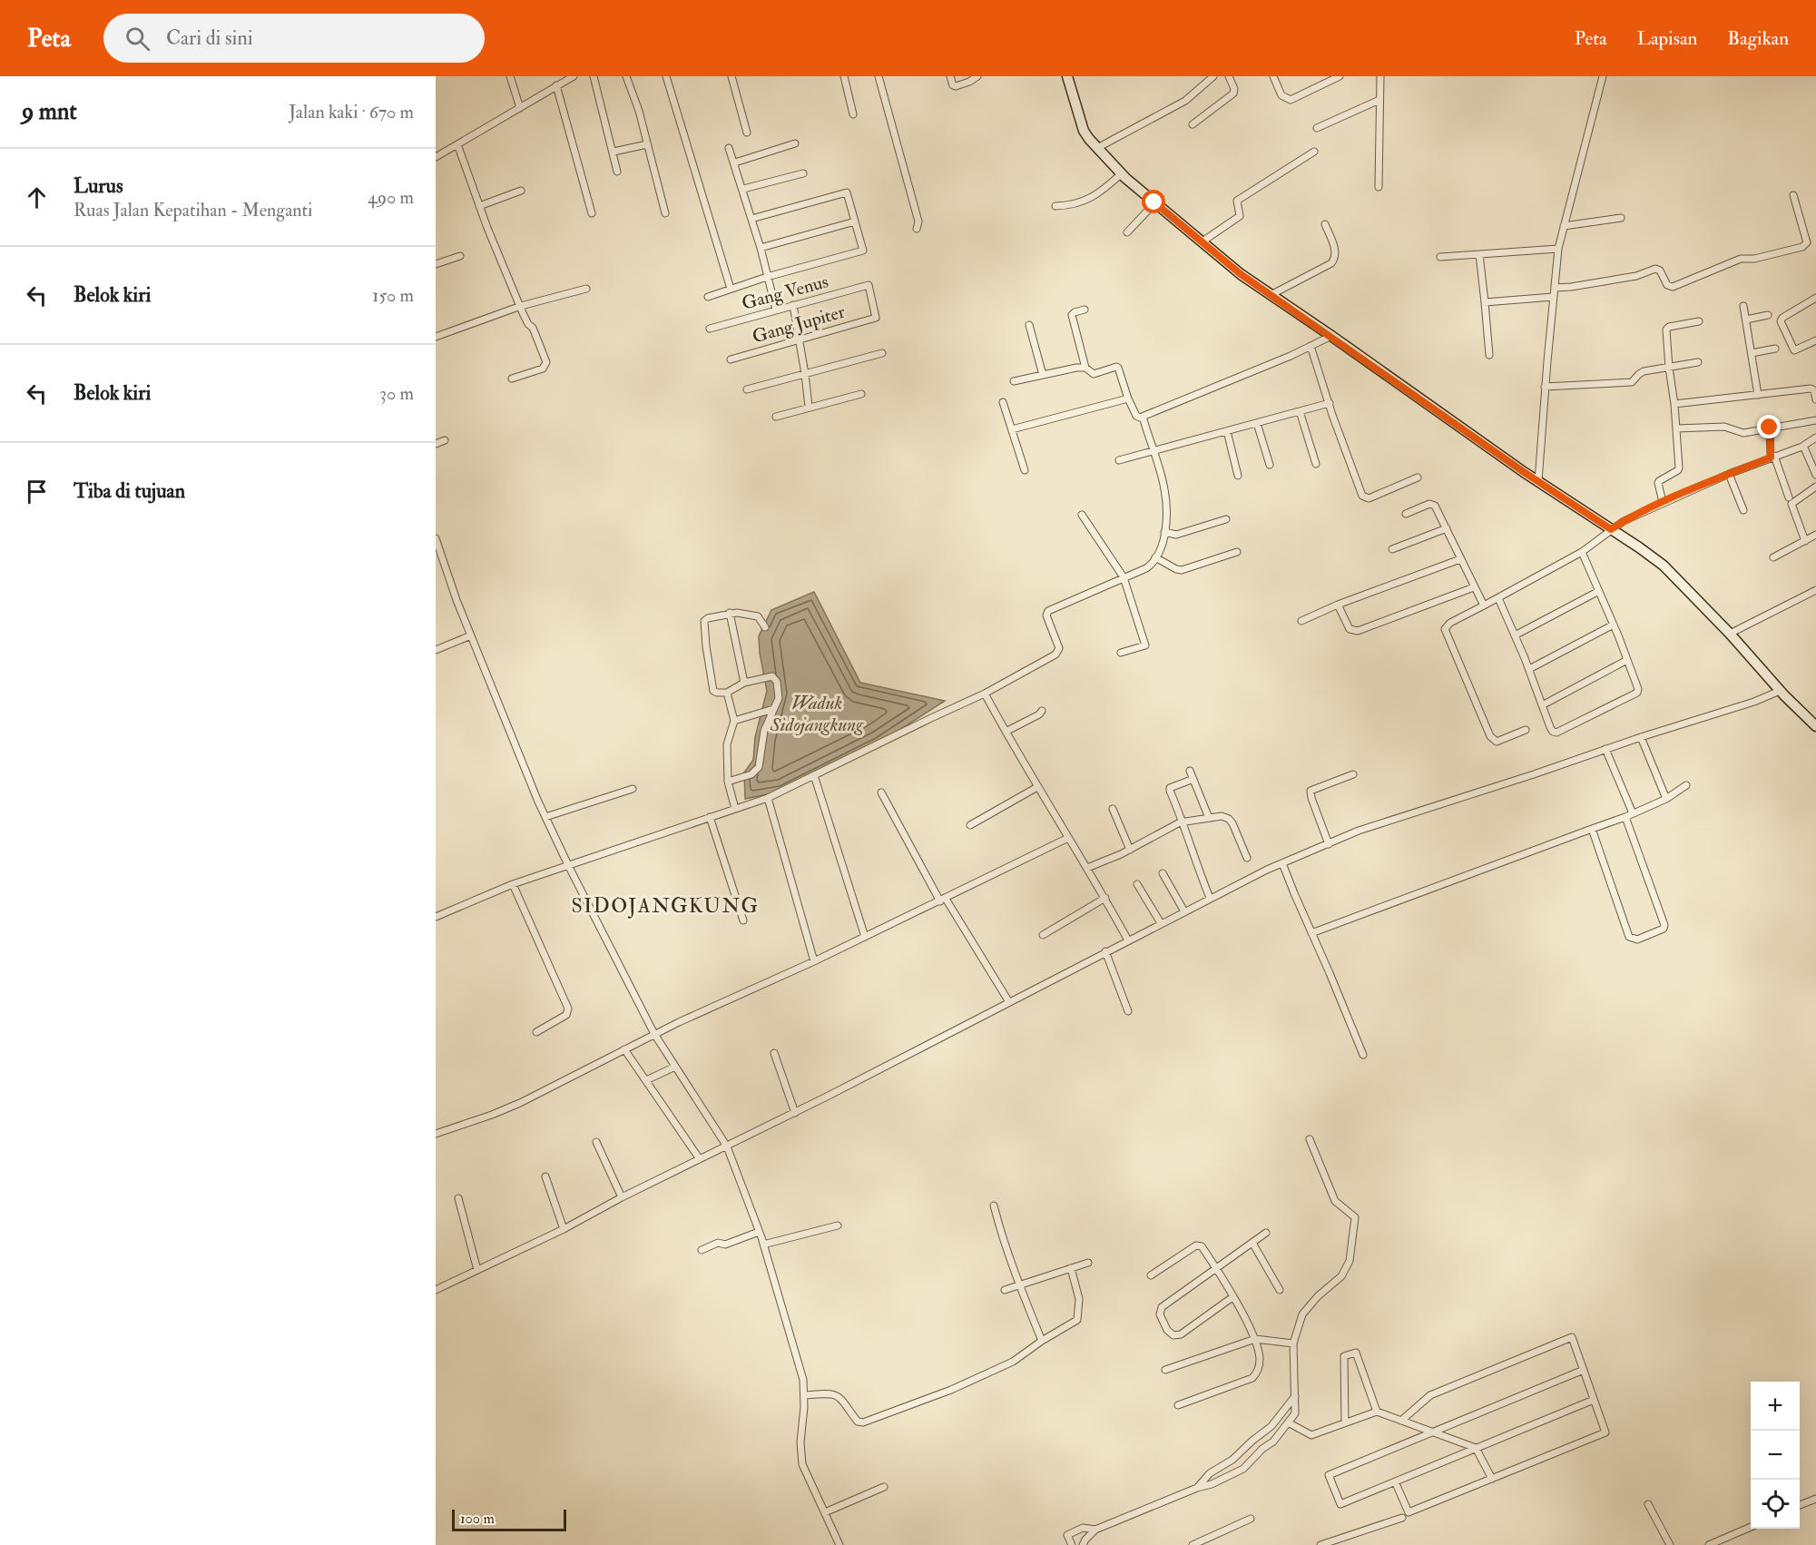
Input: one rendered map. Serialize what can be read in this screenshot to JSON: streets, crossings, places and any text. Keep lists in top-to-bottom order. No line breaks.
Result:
{"streets":{"street":["Gang Venus","Gang Jupiter"]},"crossings":[["Gang Venus","Gang Jupiter"]],"districts":["SIDOJANGKUNG"],"water":["Waduk Sidojangkung"],"scale_bar":"100 m","page":{"header":"Peta","search":"Cari di sini","nav":["Peta","Lapisan","Bagikan"],"heading":["9 mnt","Jalan kaki · 670 m"],"list":[["Lurus","Ruas Jalan Kepatihan - Menganti","490 m"],["Belok kiri","150 m"],["Belok kiri","30 m"],"Tiba di tujuan"],"map_buttons":["+","−"],"scale":"100 m"}}
